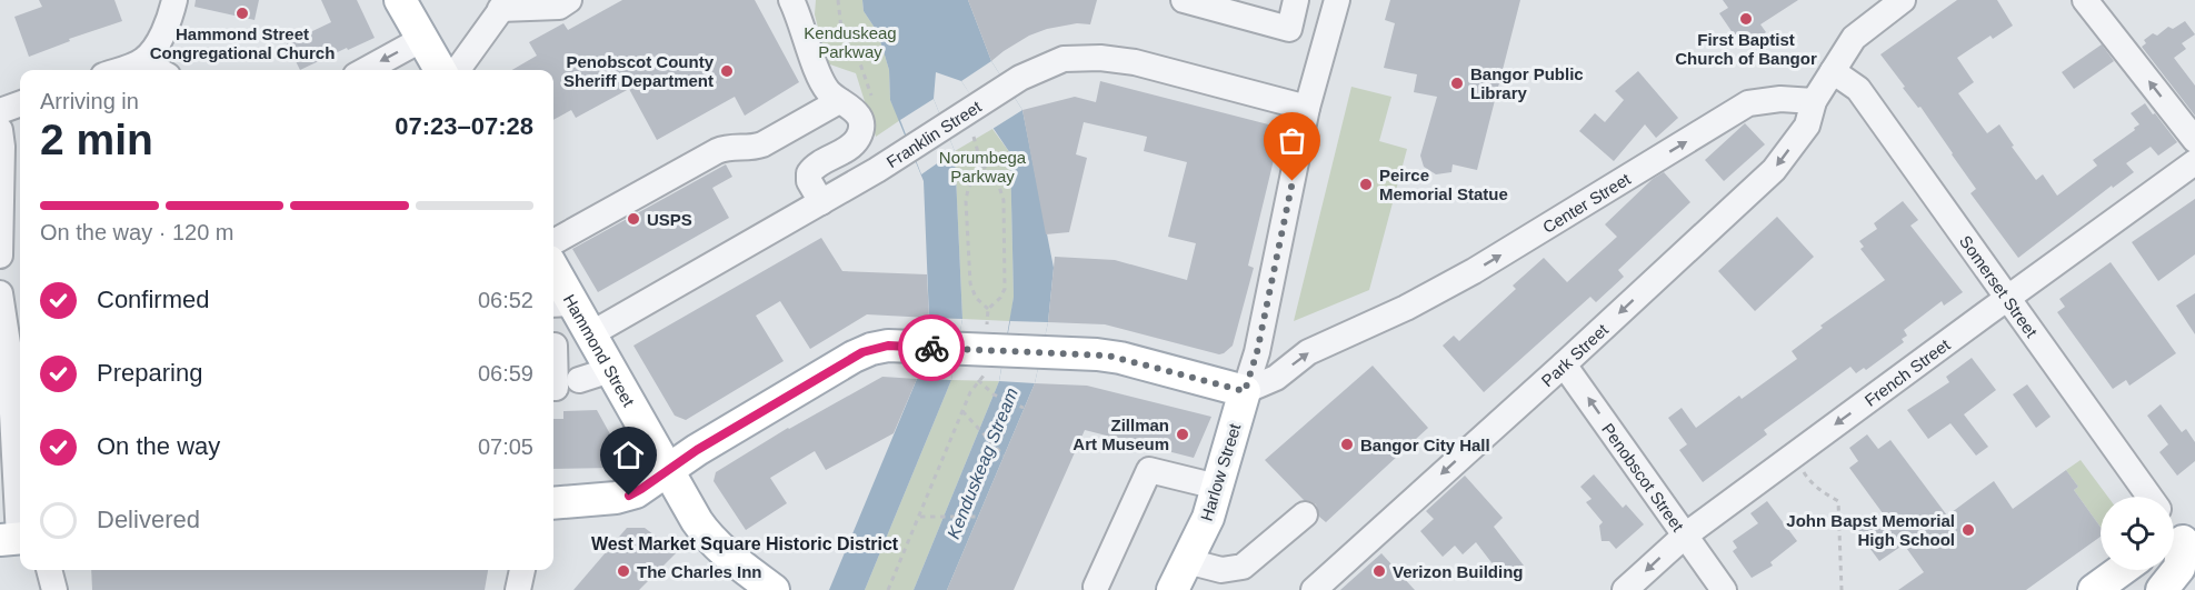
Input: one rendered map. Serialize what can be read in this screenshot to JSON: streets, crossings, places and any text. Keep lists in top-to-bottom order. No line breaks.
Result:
{"streets":{"main road":["Hammond Street","Harlow Street"],"street":["Franklin Street","Center Street","Somerset Street","Park Street","French Street","Penobscot Street"]},"crossings":[["Franklin Street","Hammond Street"],["Franklin Street","Harlow Street"],["Center Street","Park Street"],["Center Street","Harlow Street"],["Somerset Street","French Street"],["Park Street","Penobscot Street"],["French Street","Penobscot Street"]],"one_way":["Center Street","Park Street","French Street","Penobscot Street"],"districts":["West Market Square Historic District"],"water":["Kenduskeag Stream"],"parks":["Kenduskeag Parkway","Norumbega Parkway"],"places":["Hammond Street Congregational Church","First Baptist Church of Bangor","Penobscot County Sheriff Department","Bangor Public Library","Peirce Memorial Statue","USPS","Zillman Art Museum","Bangor City Hall","John Bapst Memorial High School","The Charles Inn","Verizon Building"],"page":{"heading":["2 min","Arriving in","07:23–07:28"],"bar":"On the way · 120 m","list":[["Confirmed","06:52"],["Preparing","06:59"],["On the way","07:05"],"Delivered"]}}
